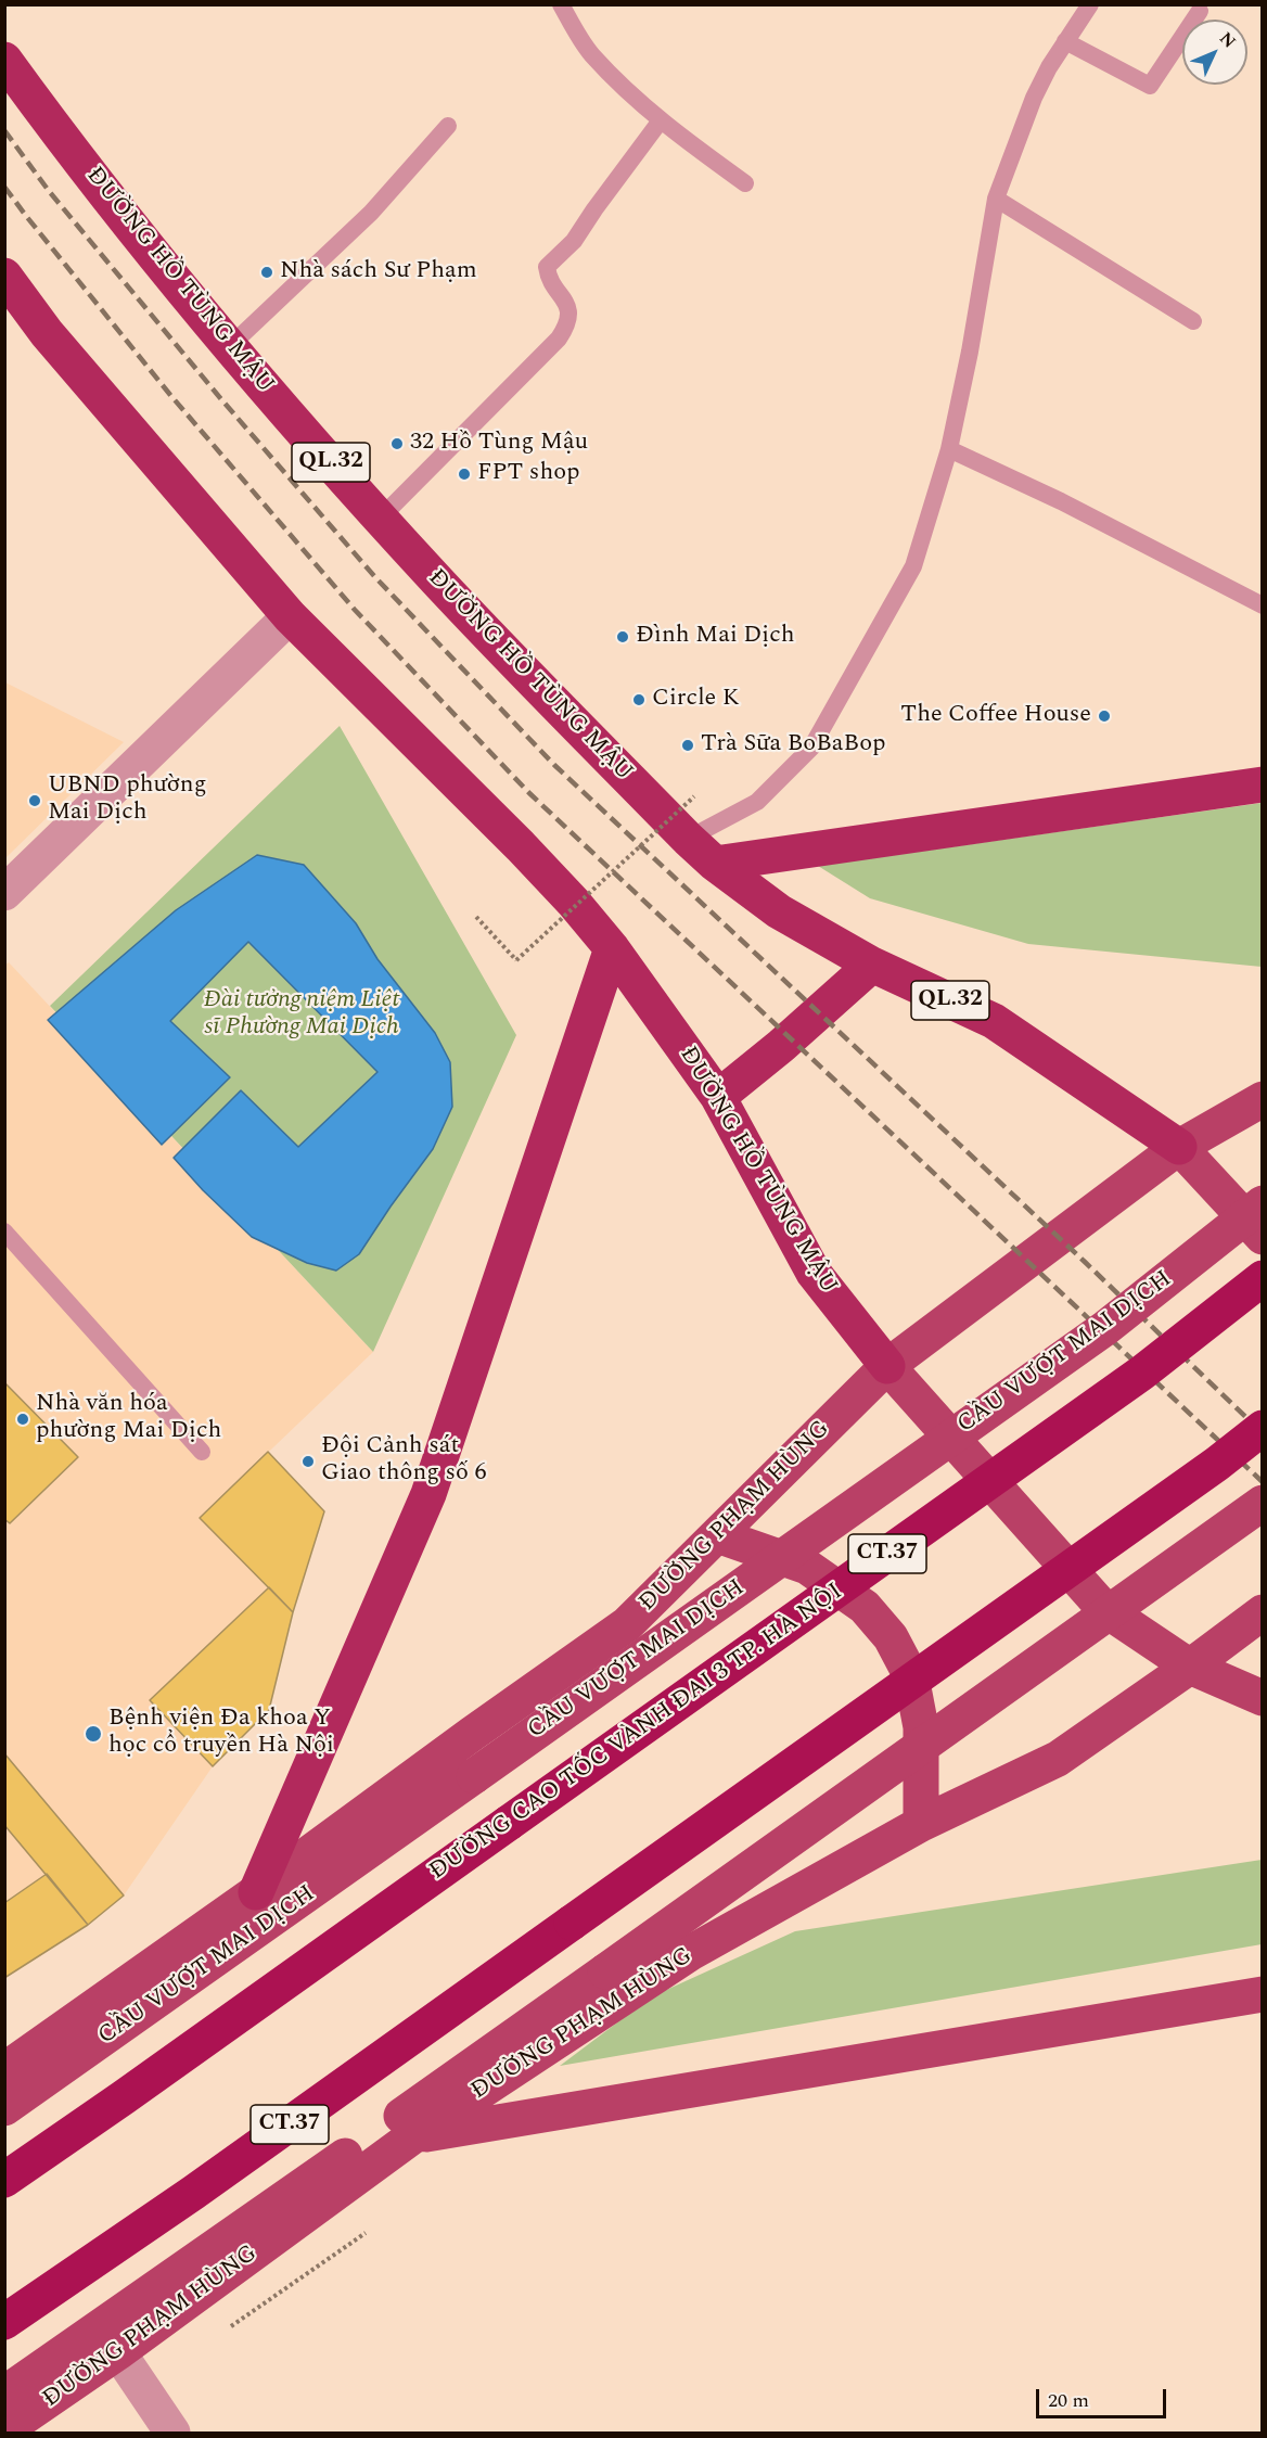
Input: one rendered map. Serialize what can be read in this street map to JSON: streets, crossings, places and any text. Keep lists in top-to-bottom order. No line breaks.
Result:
{"streets":{"highway":["ĐƯỜNG HỒ TÙNG MẬU","QL.32","CT.37","ĐƯỜNG CAO TỐC VÀNH ĐAI 3 TP. HÀ NỘI"],"main road":["CẦU VƯỢT MAI DỊCH","ĐƯỜNG PHẠM HÙNG"]},"crossings":[["ĐƯỜNG HỒ TÙNG MẬU","ĐƯỜNG PHẠM HÙNG"]],"parks":["Đài tưởng niệm Liệt sĩ Phường Mai Dịch"],"places":["Nhà sách Sư Phạm","32 Hồ Tùng Mậu","FPT shop","Đình Mai Dịch","Circle K","The Coffee House","Trà Sữa BoBaBop","UBND phường Mai Dịch","Nhà văn hóa phường Mai Dịch","Đội Cảnh sát Giao thông số 6","Bệnh viện Đa khoa Y học cổ truyền Hà Nội"],"scale_bar":"20 m","north":"top right"}
